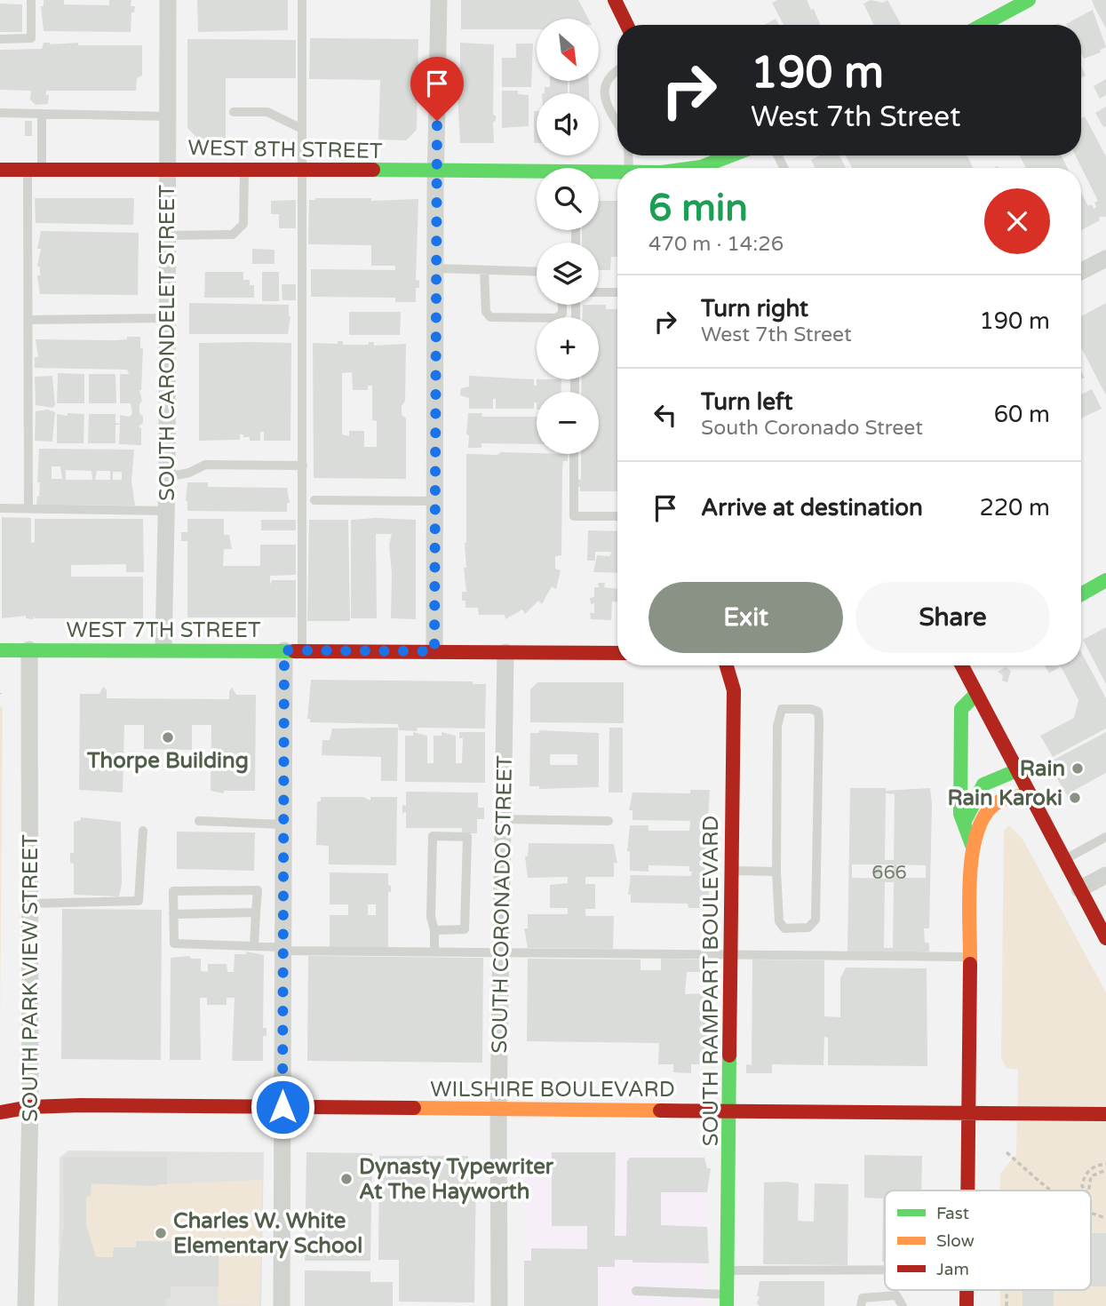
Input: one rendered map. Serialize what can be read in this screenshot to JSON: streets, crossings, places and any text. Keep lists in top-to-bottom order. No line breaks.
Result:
{"streets":{"main road":["WEST 8TH STREET","WEST 7TH STREET","SOUTH RAMPART BOULEVARD","WILSHIRE BOULEVARD"],"street":["SOUTH CARONDELET STREET","SOUTH CORONADO STREET","SOUTH PARK VIEW STREET"]},"crossings":[["WEST 8TH STREET","SOUTH CARONDELET STREET"],["SOUTH CARONDELET STREET","WEST 7TH STREET"],["WEST 7TH STREET","SOUTH CORONADO STREET"],["WEST 7TH STREET","SOUTH PARK VIEW STREET"],["SOUTH CORONADO STREET","WILSHIRE BOULEVARD"],["SOUTH PARK VIEW STREET","WILSHIRE BOULEVARD"],["SOUTH RAMPART BOULEVARD","WILSHIRE BOULEVARD"]],"places":["Thorpe Building","Rain","Rain Karoki","Dynasty Typewriter At The Hayworth","Charles W. White Elementary School"],"house_numbers":["666"],"legend":["Fast","Slow","Jam"],"north":"bottom right","page":{"map_buttons":["+","−"],"turn":["190 m","West 7th Street"],"heading":["6 min","470 m · 14:26"],"list":[{"name":"Turn right","note":"West 7th Street","value":"190 m"},{"name":"Turn left","note":"South Coronado Street","value":"60 m"},{"name":"Arrive at destination","value":"220 m"}],"buttons":["Exit","Share"]}}
